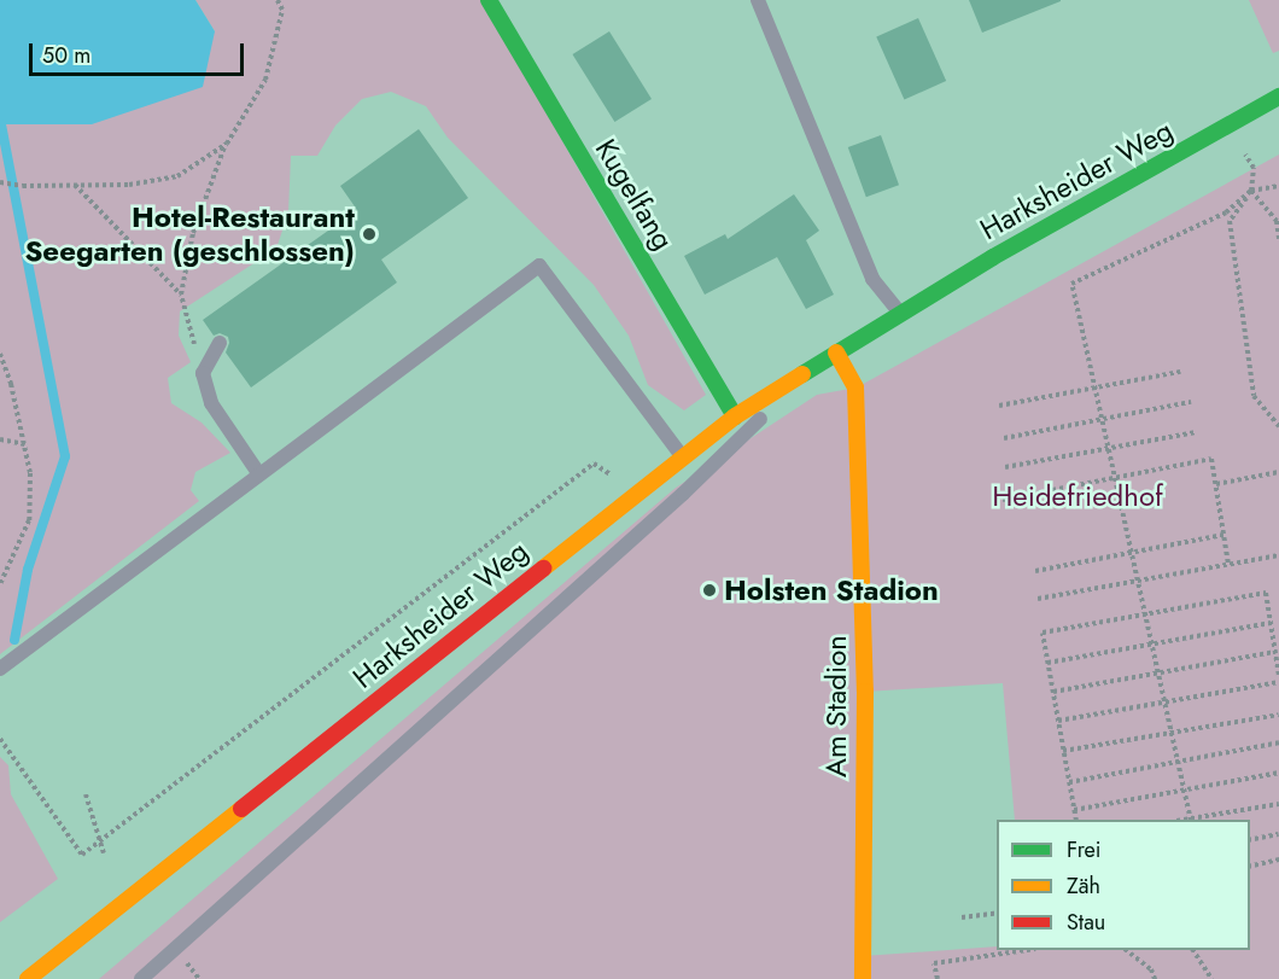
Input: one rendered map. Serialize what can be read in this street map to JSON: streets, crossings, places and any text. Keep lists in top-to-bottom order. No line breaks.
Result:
{"streets":{"main road":["Harksheider Weg","Kugelfang","Am Stadion"]},"crossings":[["Harksheider Weg","Kugelfang"],["Harksheider Weg","Am Stadion"]],"parks":["Heidefriedhof"],"places":["Hotel-Restaurant Seegarten (geschlossen)","Holsten Stadion"],"legend":["Frei","Zäh","Stau"],"scale_bar":"50 m"}
